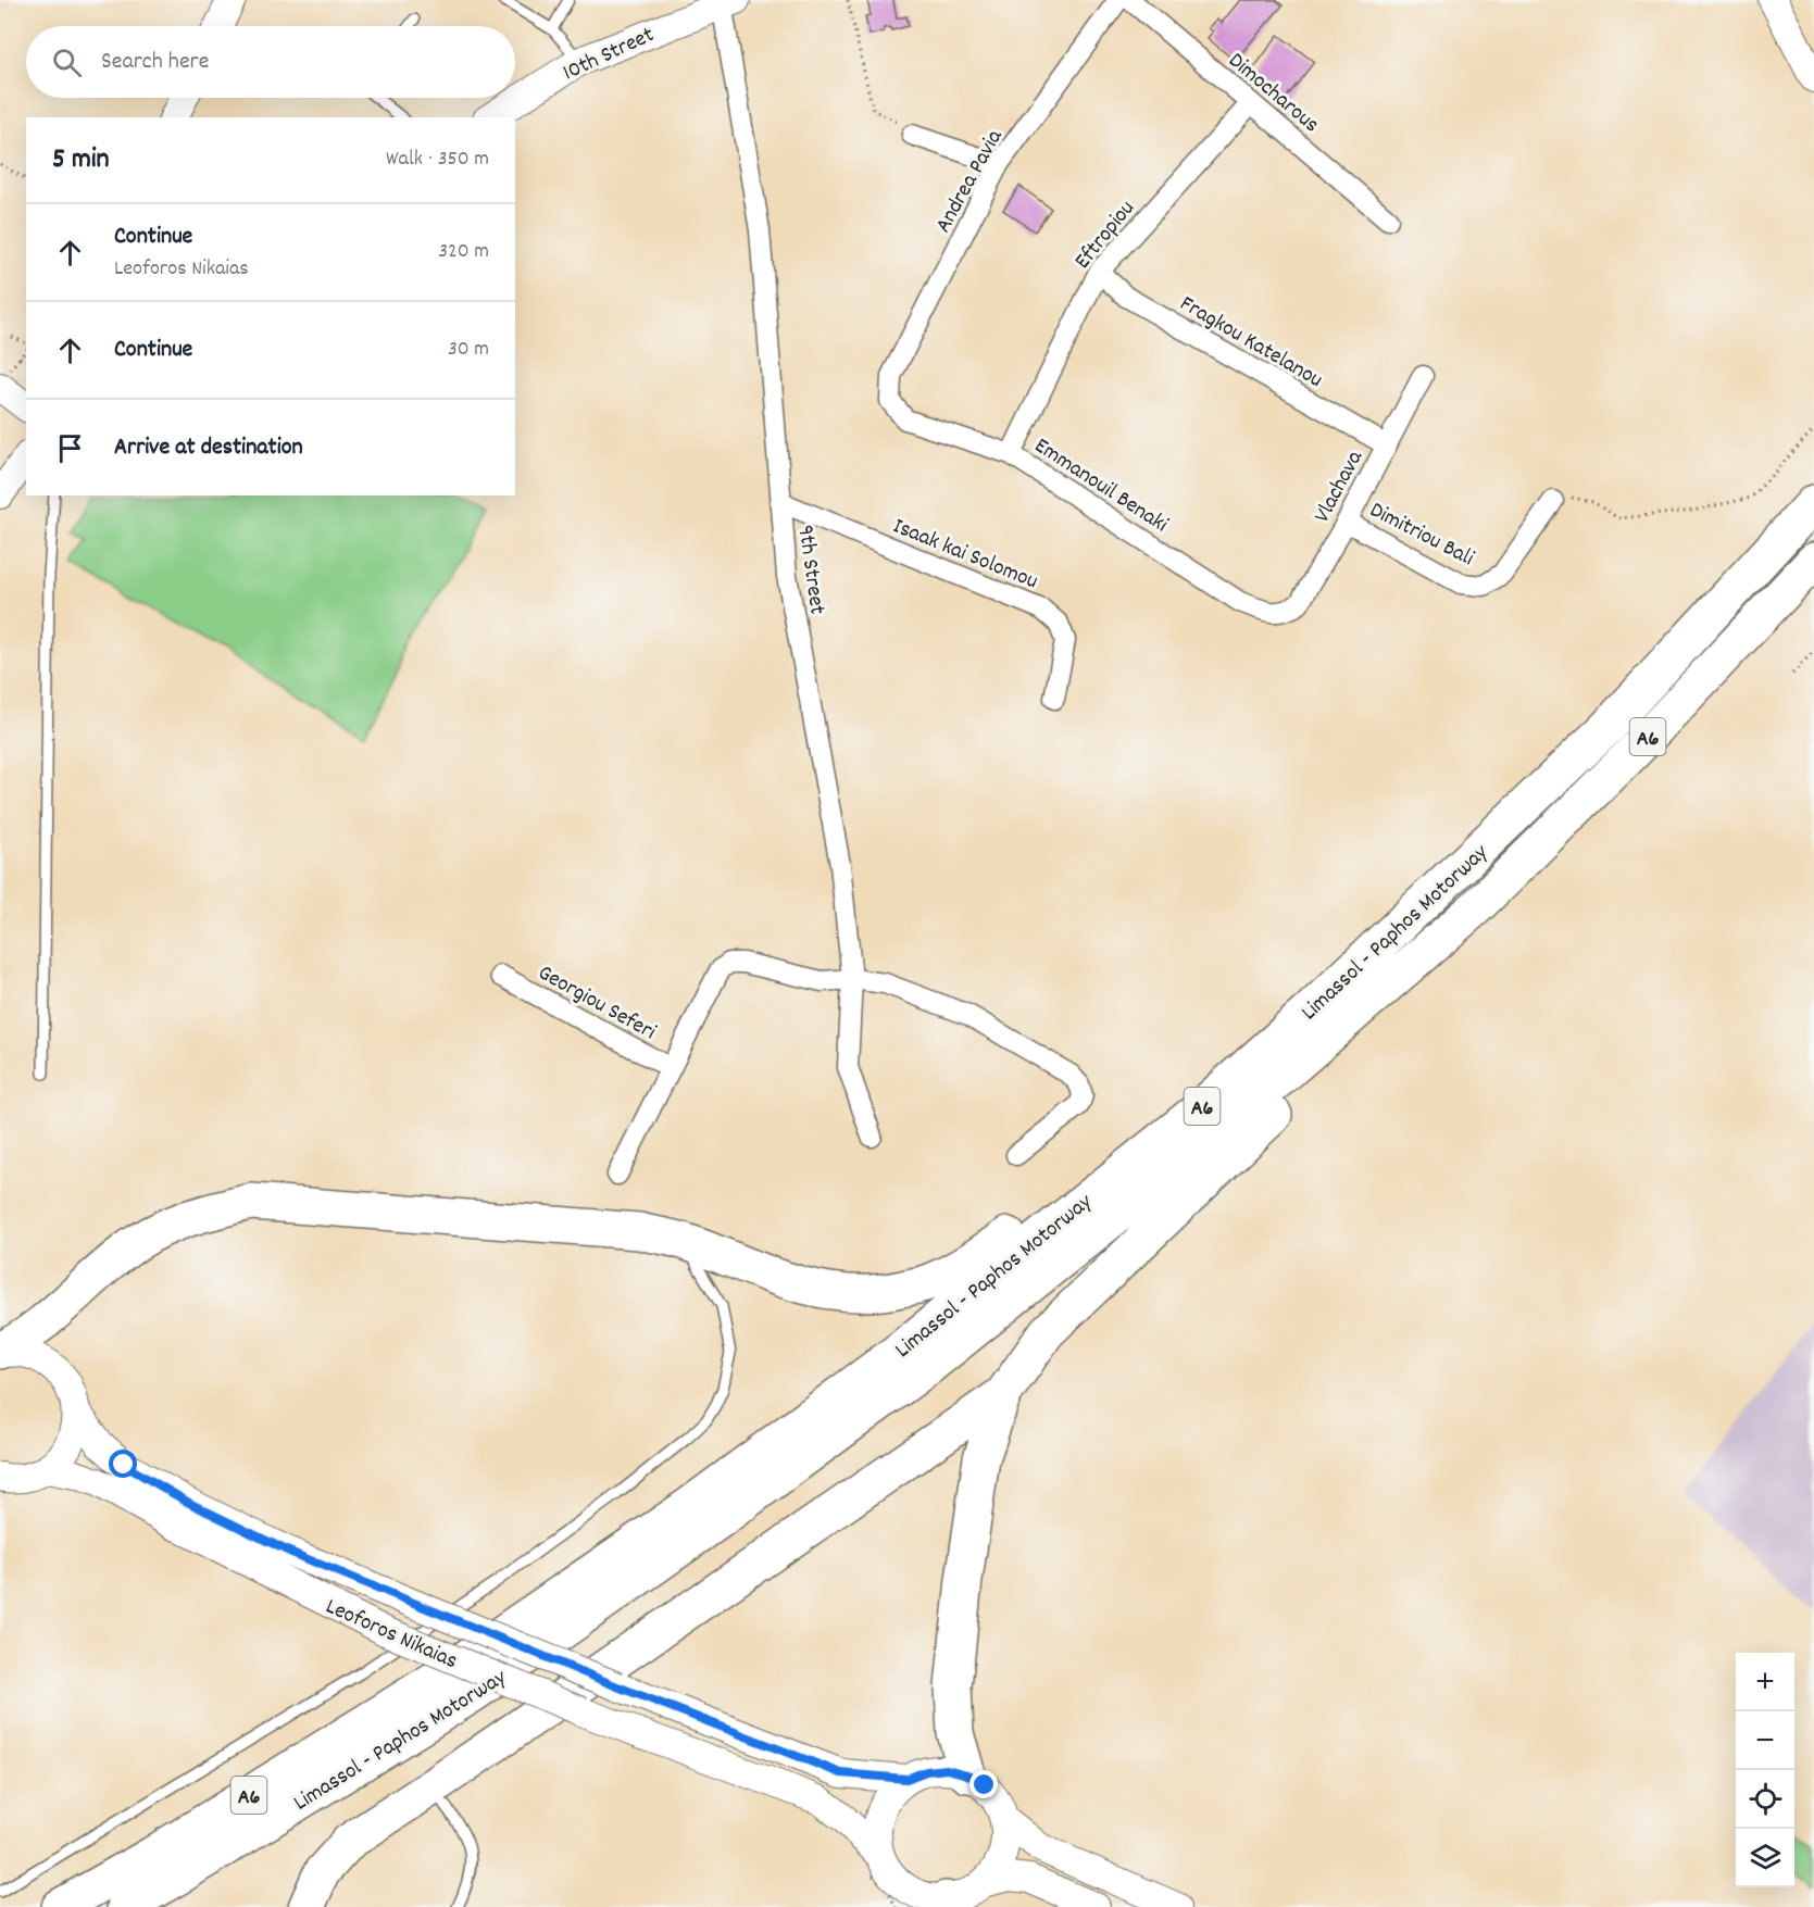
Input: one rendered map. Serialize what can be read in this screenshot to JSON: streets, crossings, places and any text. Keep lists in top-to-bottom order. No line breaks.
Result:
{"streets":{"highway":["A6","Limassol - Paphos Motorway"],"main road":["10th Street","Leoforos Nikaias"],"street":["Dimocharous","Andrea Pavia","Eftropiou","Fragkou Katelanou","Emmanouil Benaki","Vlachava","Dimitriou Bali","Isaak kai Solomou","9th Street","Georgiou Seferi"]},"crossings":[["10th Street","9th Street"],["Dimocharous","Eftropiou"],["Andrea Pavia","Emmanouil Benaki"],["Eftropiou","Fragkou Katelanou"],["Eftropiou","Emmanouil Benaki"],["Fragkou Katelanou","Vlachava"],["Emmanouil Benaki","Vlachava"],["Vlachava","Dimitriou Bali"],["Isaak kai Solomou","9th Street"]],"page":{"search":"Search here","heading":["5 min","Walk · 350 m"],"list":[["Continue","Leoforos Nikaias","320 m"],["Continue","30 m"],"Arrive at destination"],"map_buttons":["+","−"]}}
